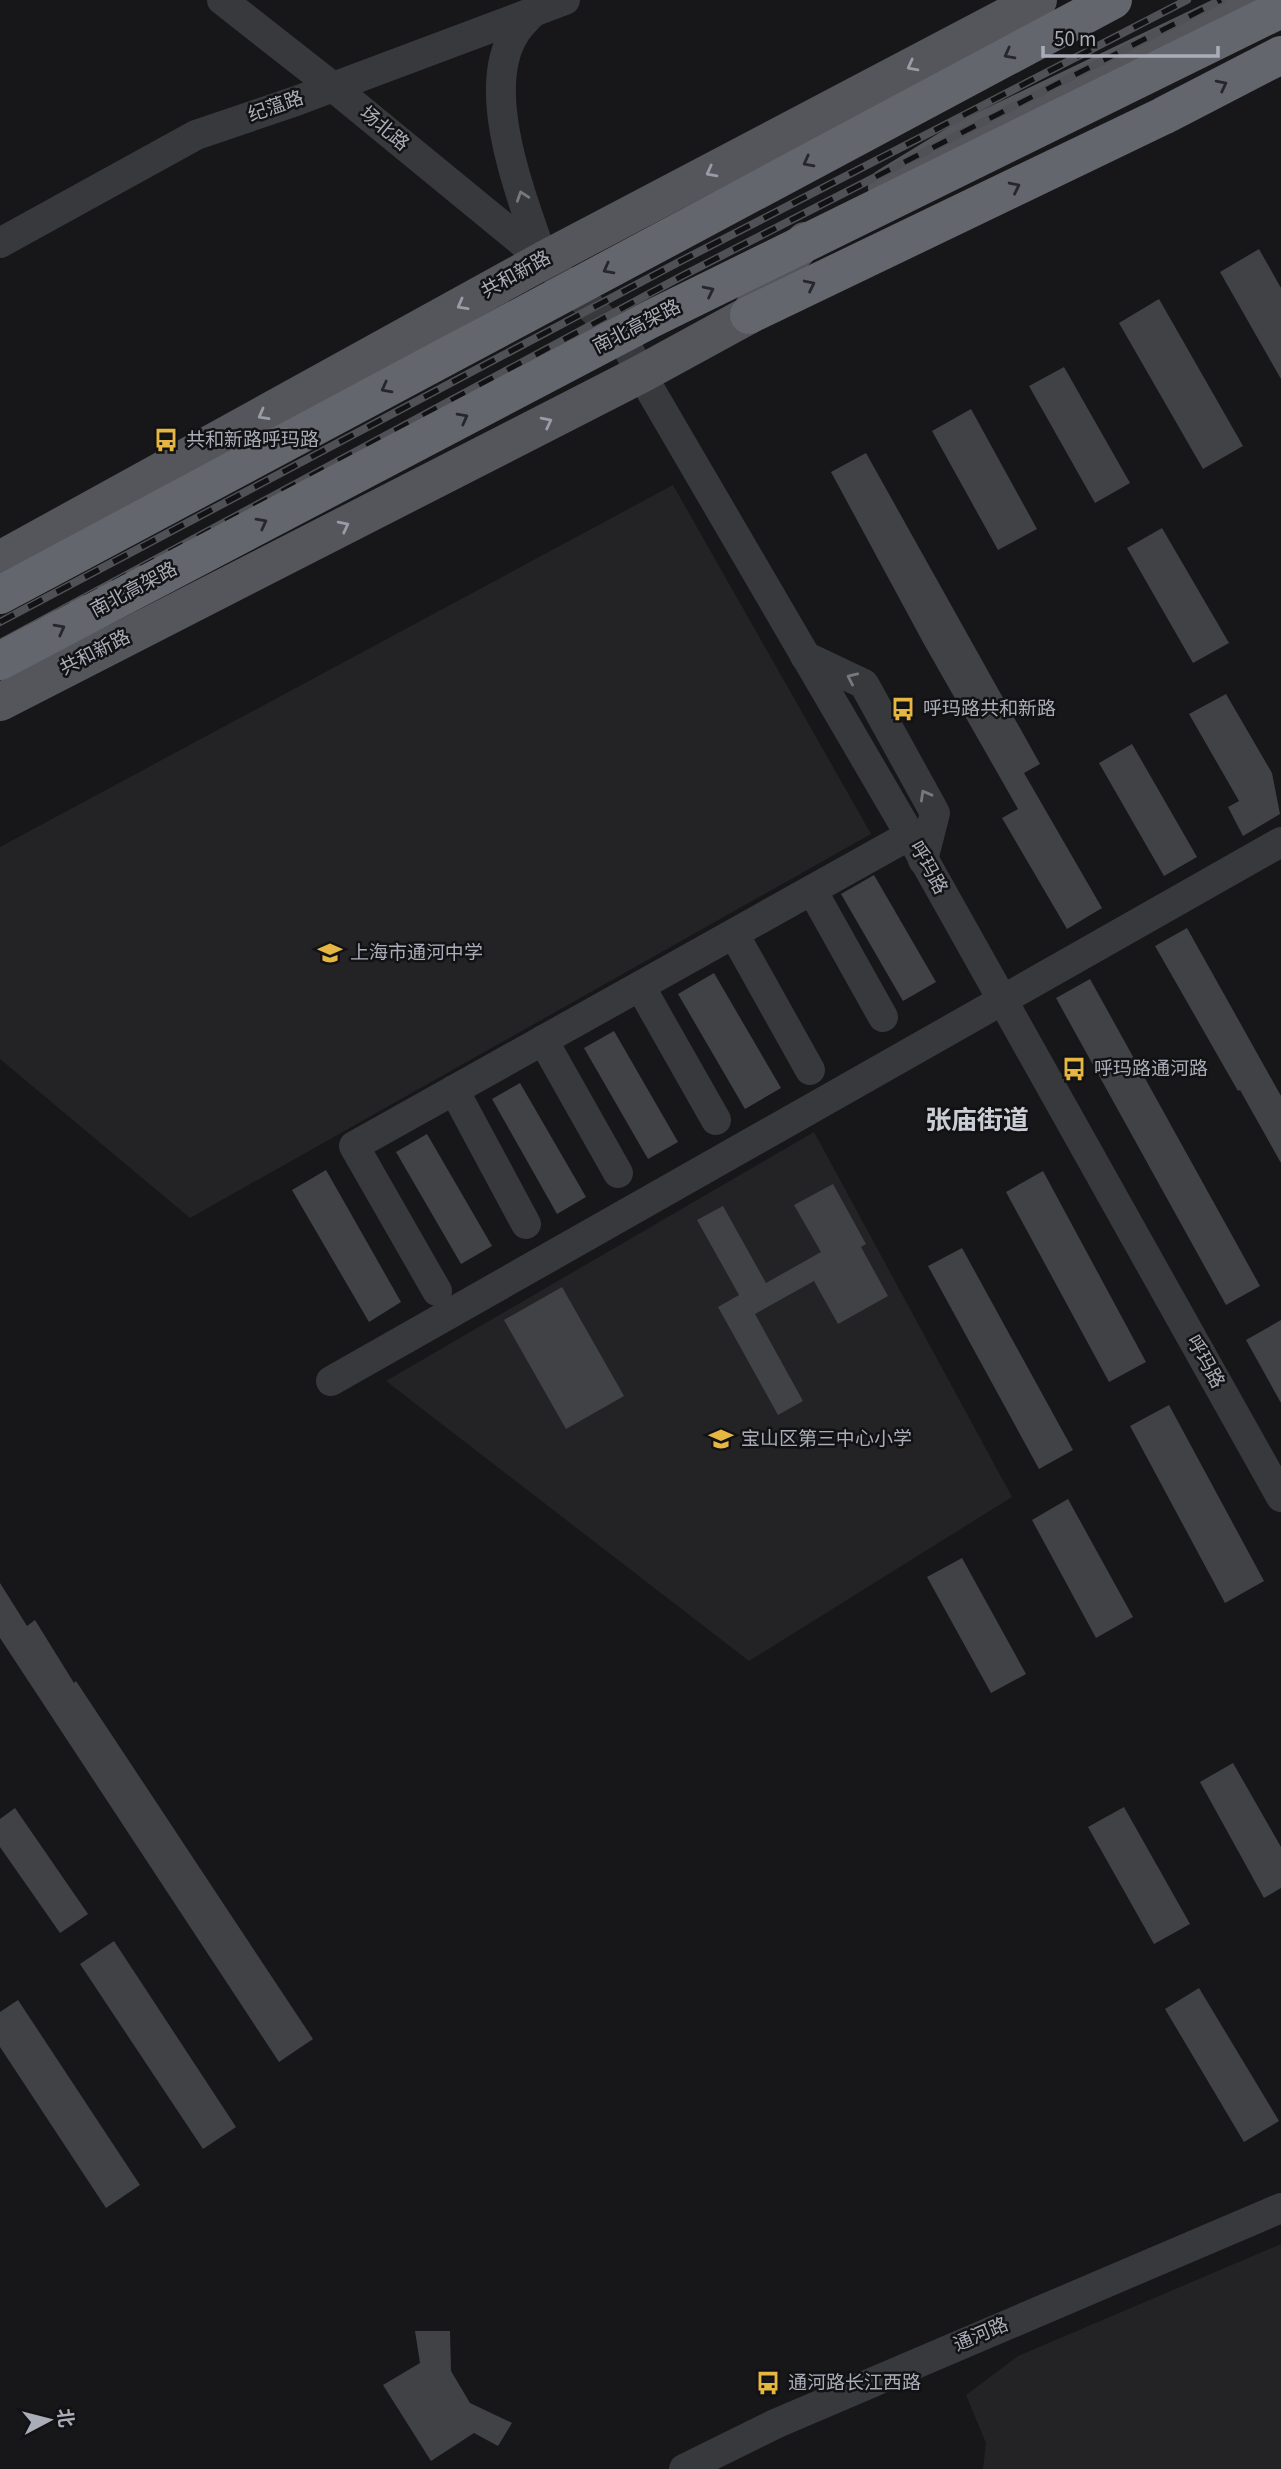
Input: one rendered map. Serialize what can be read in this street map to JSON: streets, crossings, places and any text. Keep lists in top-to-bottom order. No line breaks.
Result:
{"streets":{"highway":["南北高架路"],"main road":["共和新路"],"street":["纪蕰路","场北路","呼玛路","通河路"]},"crossings":[["纪蕰路","场北路"],["场北路","共和新路"]],"districts":["张庙街道"],"places":{"bus stop":["共和新路呼玛路","呼玛路共和新路","呼玛路通河路","通河路长江西路"],"school or university":["上海市通河中学","宝山区第三中心小学"]},"scale_bar":"50 m","north":"right"}
